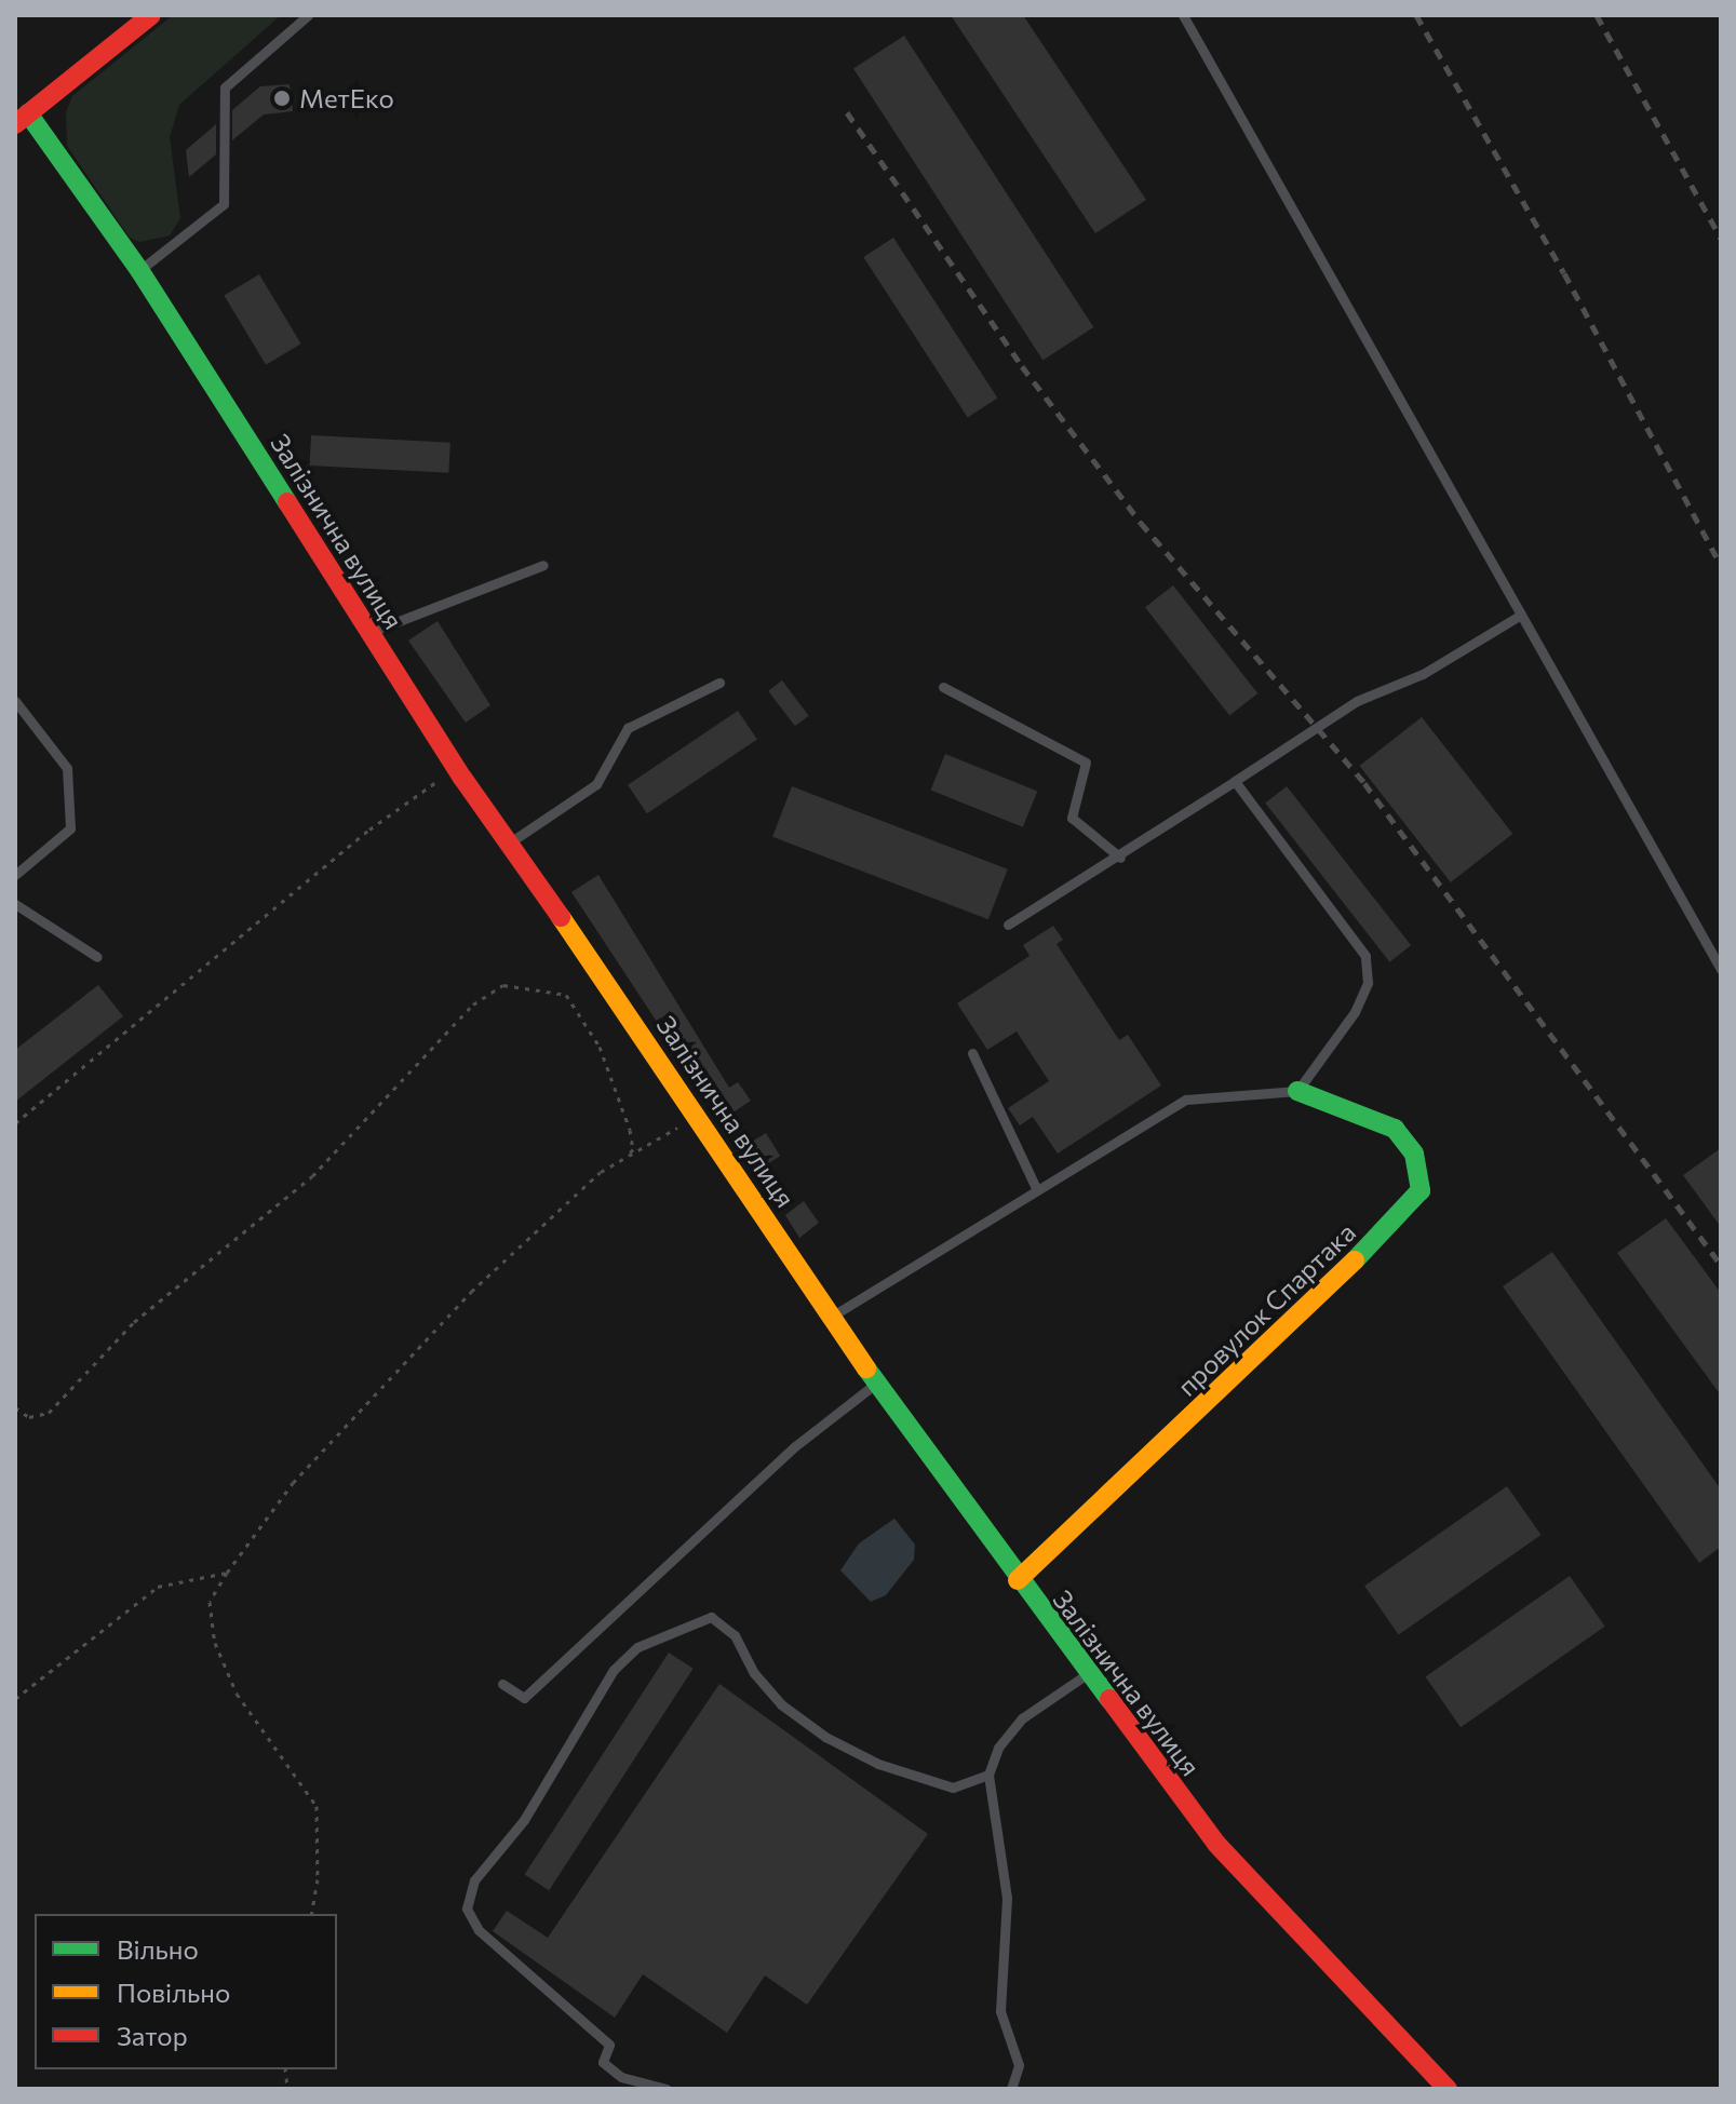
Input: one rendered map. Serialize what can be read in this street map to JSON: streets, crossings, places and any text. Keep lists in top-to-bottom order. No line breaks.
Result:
{"streets":{"street":["Залізнична вулиця","провулок Спартака"]},"crossings":[["Залізнична вулиця","провулок Спартака"]],"places":["МетЕко"],"legend":["Вільно","Повільно","Затор"]}
